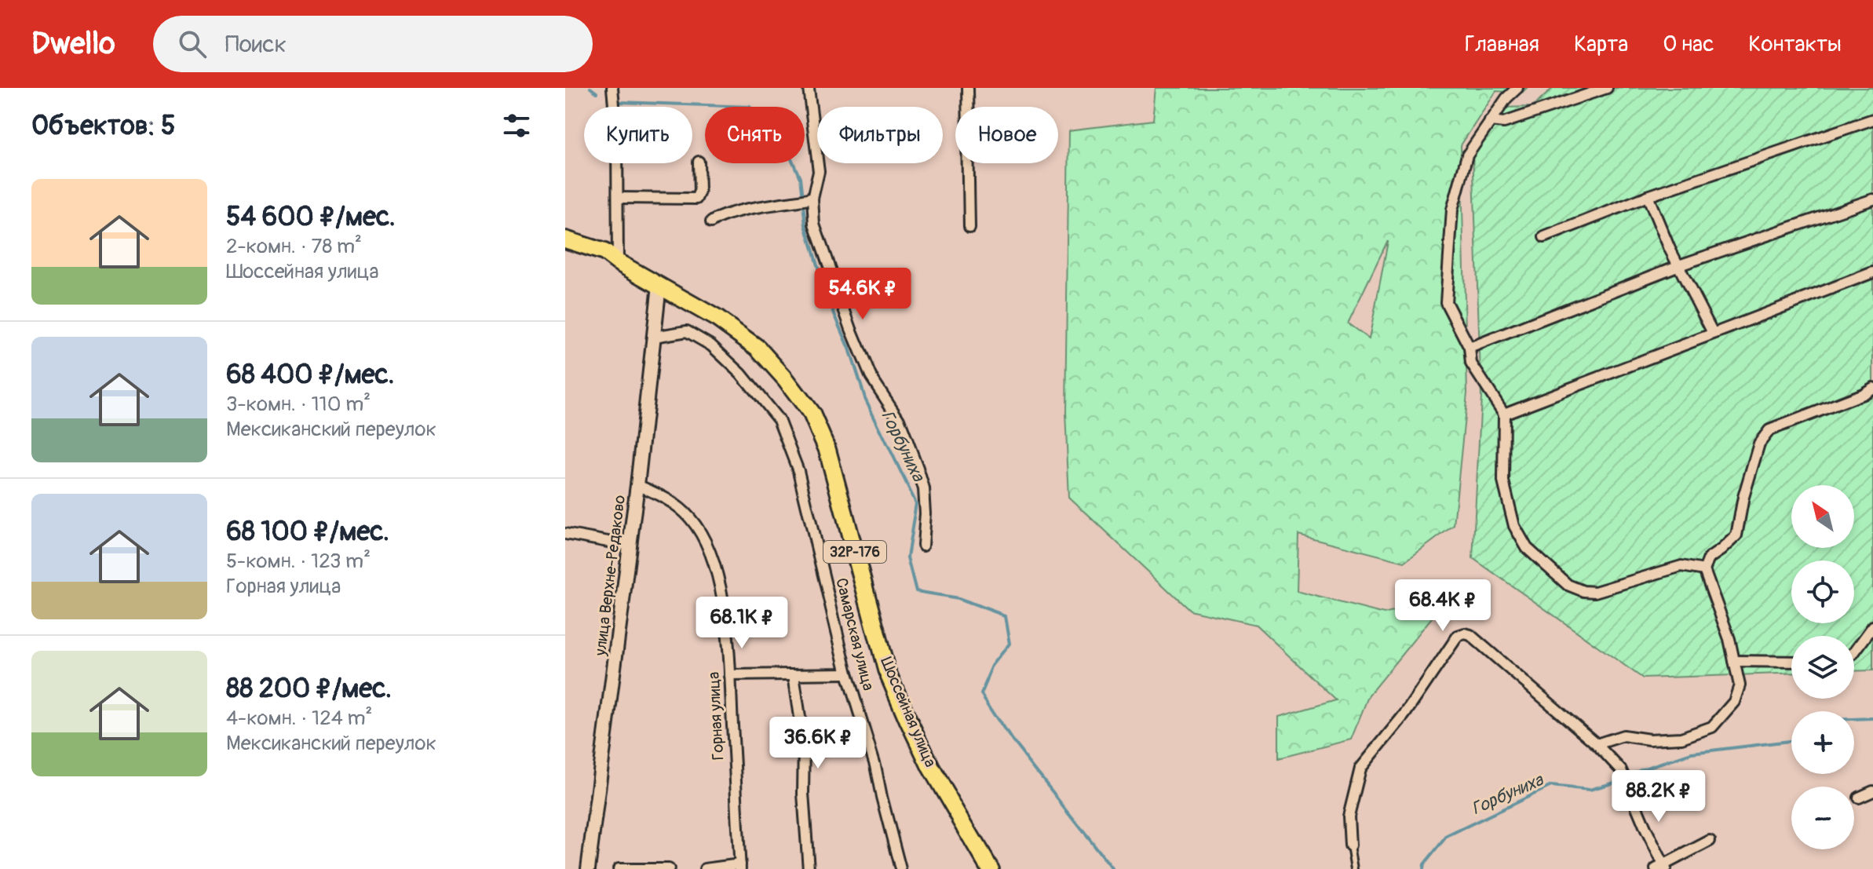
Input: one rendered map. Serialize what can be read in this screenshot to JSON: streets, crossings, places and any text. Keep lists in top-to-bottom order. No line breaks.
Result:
{"streets":{"main road":["32Р-176","Шоссейная улица"],"street":["улица Верхне-Редаково","Самарская улица","Горная улица"]},"crossings":[["32Р-176","улица Верхне-Редаково"],["32Р-176","Шоссейная улица"],["улица Верхне-Редаково","Самарская улица"],["улица Верхне-Редаково","Шоссейная улица"],["улица Верхне-Редаково","Горная улица"]],"water":["Горбуниха"],"north":"top left","page":{"header":"Dwello","search":"Поиск","nav":["Главная","Карта","О нас","Контакты"],"heading":"Объектов: 5","chip":["Купить","Снять","Фильтры","Новое"],"list":[{"name":"54 600 ₽/мес.","note":"2-комн. · 78 m² · Шоссейная улица"},{"name":"68 400 ₽/мес.","note":"3-комн. · 110 m² · Мексиканский переулок"},{"name":"68 100 ₽/мес.","note":"5-комн. · 123 m² · Горная улица"},{"name":"88 200 ₽/мес.","note":"4-комн. · 124 m² · Мексиканский переулок"}],"price":["54.6K ₽","68.4K ₽","68.1K ₽","36.6K ₽","88.2K ₽"],"map_buttons":["+","−"]}}
